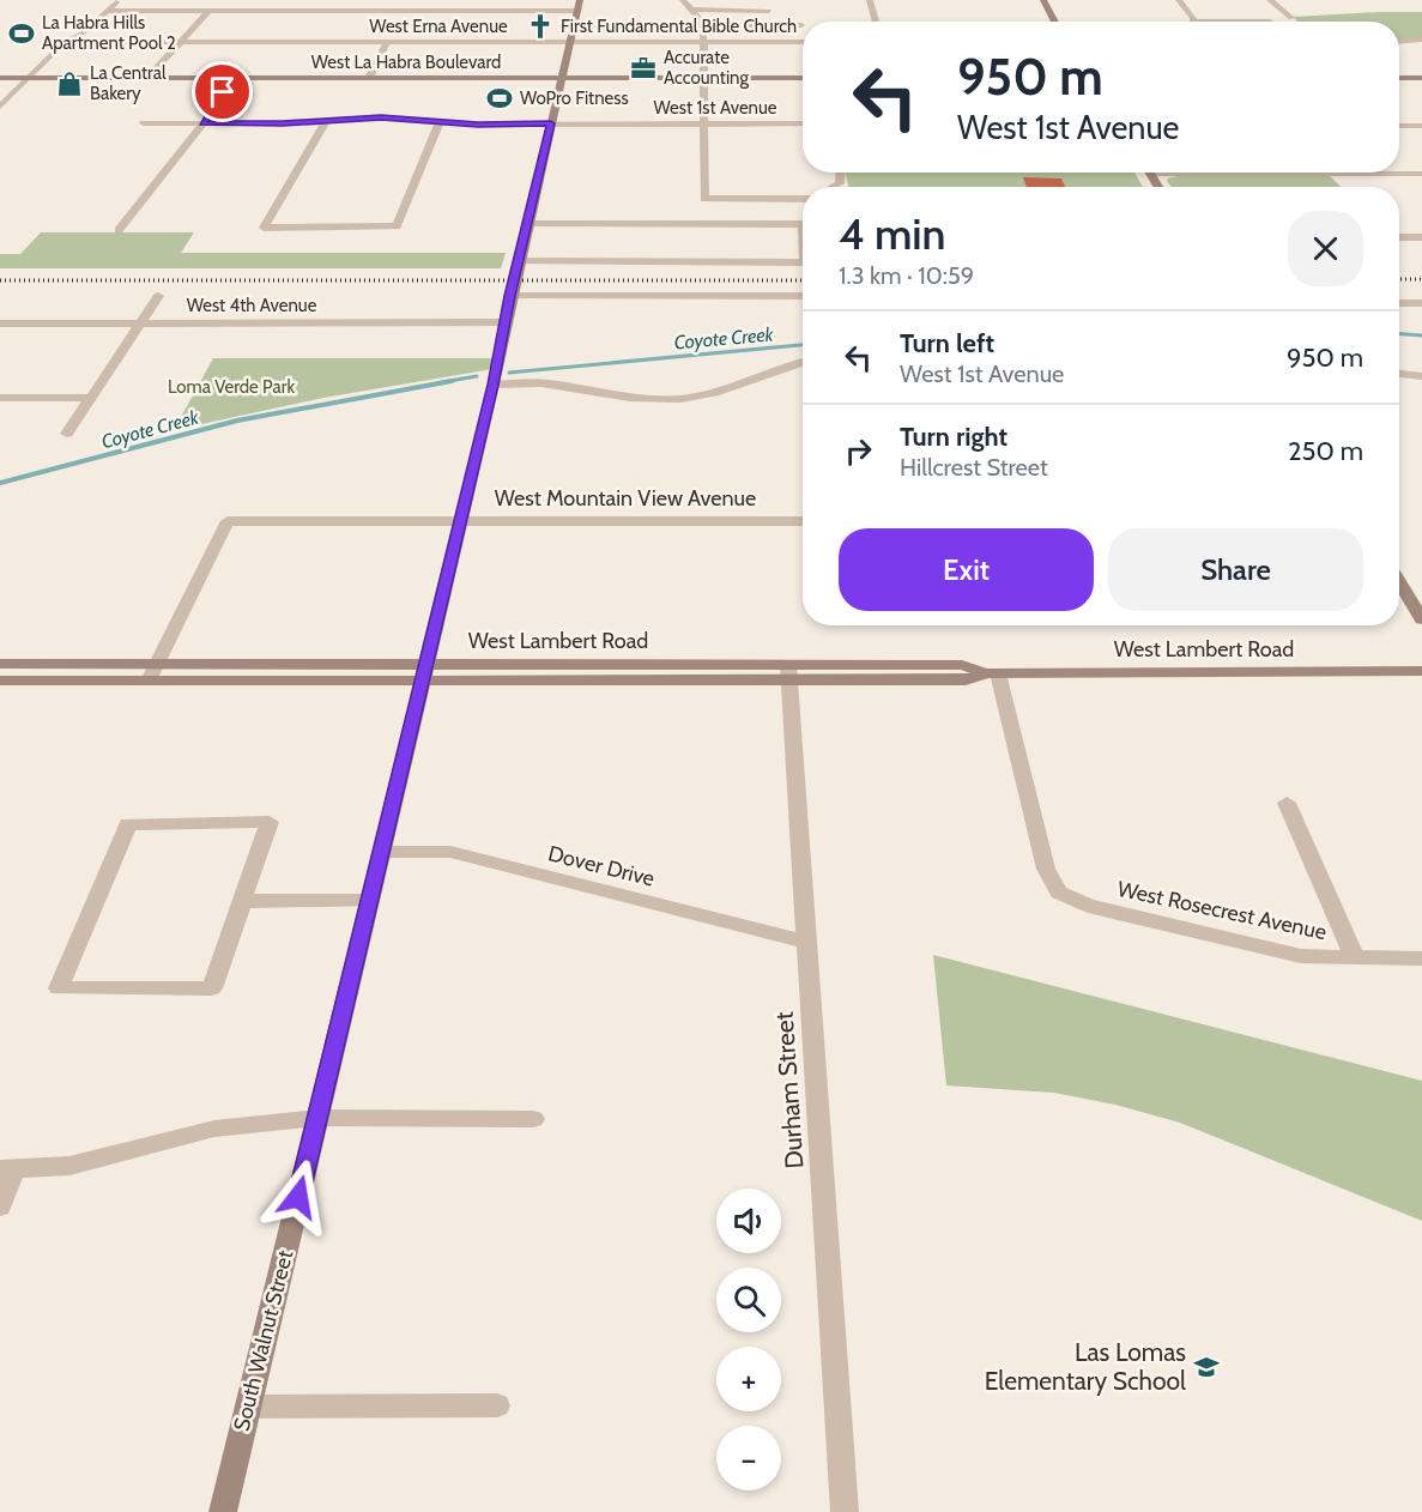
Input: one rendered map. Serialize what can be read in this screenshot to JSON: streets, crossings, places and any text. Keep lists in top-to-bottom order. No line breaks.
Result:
{"streets":{"main road":["West La Habra Boulevard","West Lambert Road","South Walnut Street"],"street":["West Erna Avenue","West 1st Avenue","West 4th Avenue","West Mountain View Avenue","Dover Drive","West Rosecrest Avenue","Durham Street"]},"crossings":[["West Erna Avenue","South Walnut Street"],["West La Habra Boulevard","South Walnut Street"],["West 1st Avenue","South Walnut Street"],["West 4th Avenue","South Walnut Street"],["West Mountain View Avenue","West Lambert Road"],["West Mountain View Avenue","South Walnut Street"],["West Lambert Road","West Rosecrest Avenue"],["West Lambert Road","Durham Street"],["West Lambert Road","South Walnut Street"],["Dover Drive","Durham Street"],["Dover Drive","South Walnut Street"]],"water":["Coyote Creek"],"parks":["Loma Verde Park"],"places":{"church":["First Fundamental Bible Church"],"sports":["La Habra Hills Apartment Pool 2","WoPro Fitness"],"office":["Accurate Accounting"],"shop":["La Central Bakery"],"school or university":["Las Lomas Elementary School"]},"page":{"turn":["950 m","West 1st Avenue"],"heading":["4 min","1.3 km · 10:59"],"list":[{"name":"Turn left","note":"West 1st Avenue","value":"950 m"},{"name":"Turn right","note":"Hillcrest Street","value":"250 m"}],"buttons":["Exit","Share"],"map_buttons":["+","−"]}}
